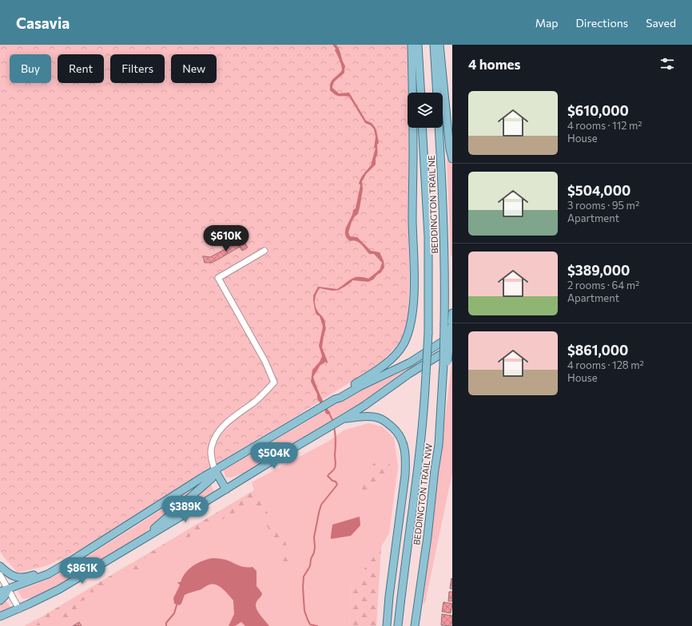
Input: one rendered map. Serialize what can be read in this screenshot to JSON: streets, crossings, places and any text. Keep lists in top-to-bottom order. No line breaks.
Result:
{"streets":{"main road":["BEDDINGTON TRAIL NE","BEDDINGTON TRAIL NW"]},"crossings":[["BEDDINGTON TRAIL NE","BEDDINGTON TRAIL NW"]],"page":{"header":"Casavia","nav":["Map","Directions","Saved"],"heading":"4 homes","chip":["Buy","Rent","Filters","New"],"list":[{"name":"$610,000","note":"4 rooms · 112 m² · House"},{"name":"$504,000","note":"3 rooms · 95 m² · Apartment"},{"name":"$389,000","note":"2 rooms · 64 m² · Apartment"},{"name":"$861,000","note":"4 rooms · 128 m² · House"}],"price":["$610K","$504K","$389K","$861K"]}}
